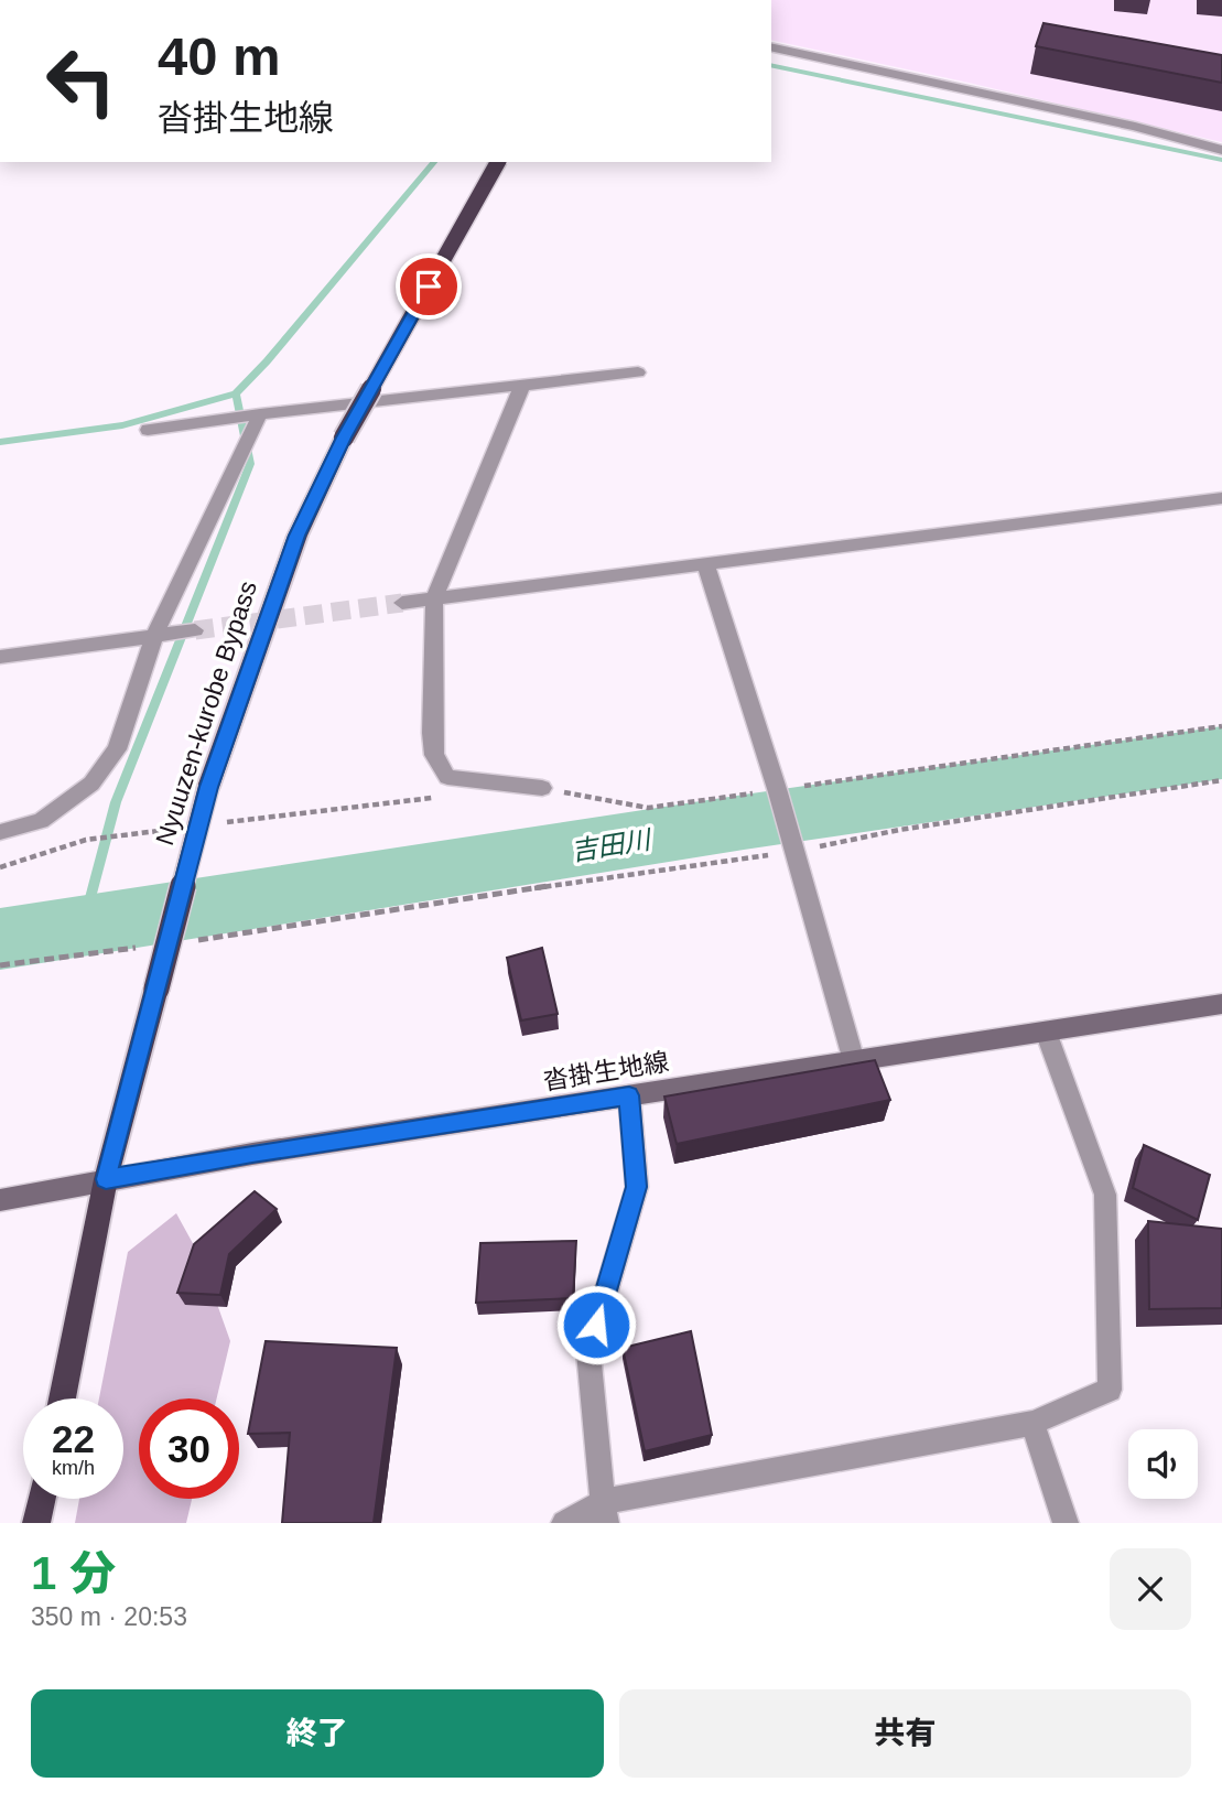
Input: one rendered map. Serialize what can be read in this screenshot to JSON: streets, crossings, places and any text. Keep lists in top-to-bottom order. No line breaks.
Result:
{"streets":{"highway":["Nyuuzen-kurobe Bypass"],"main road":["沓掛生地線"]},"crossings":[["Nyuuzen-kurobe Bypass","沓掛生地線"]],"water":["吉田川"],"page":{"turn":["40 m","沓掛生地線"],"speed":"22 km/h","limit":"30","heading":["1 分","350 m · 20:53"],"buttons":["終了","共有"]}}
